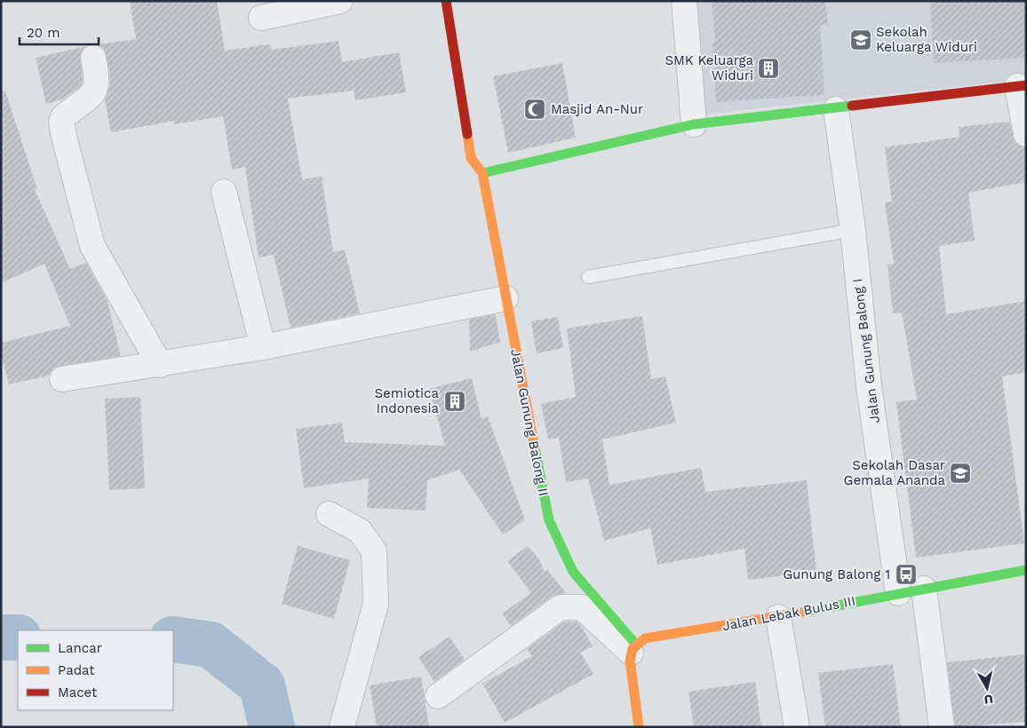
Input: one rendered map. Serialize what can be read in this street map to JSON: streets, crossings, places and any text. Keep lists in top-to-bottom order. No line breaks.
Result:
{"streets":{"street":["Jalan Gunung Balong I","Jalan Gunung Balong II","Jalan Lebak Bulus III"]},"crossings":[["Jalan Gunung Balong I","Jalan Lebak Bulus III"],["Jalan Gunung Balong II","Jalan Lebak Bulus III"]],"places":{"school or university":["Sekolah Keluarga Widuri","Sekolah Dasar Gemala Ananda"],"building":["SMK Keluarga Widuri","Semiotica Indonesia"],"mosque":["Masjid An-Nur"],"bus stop":["Gunung Balong 1"]},"legend":["Lancar","Padat","Macet"],"scale_bar":"20 m","north":"bottom"}
